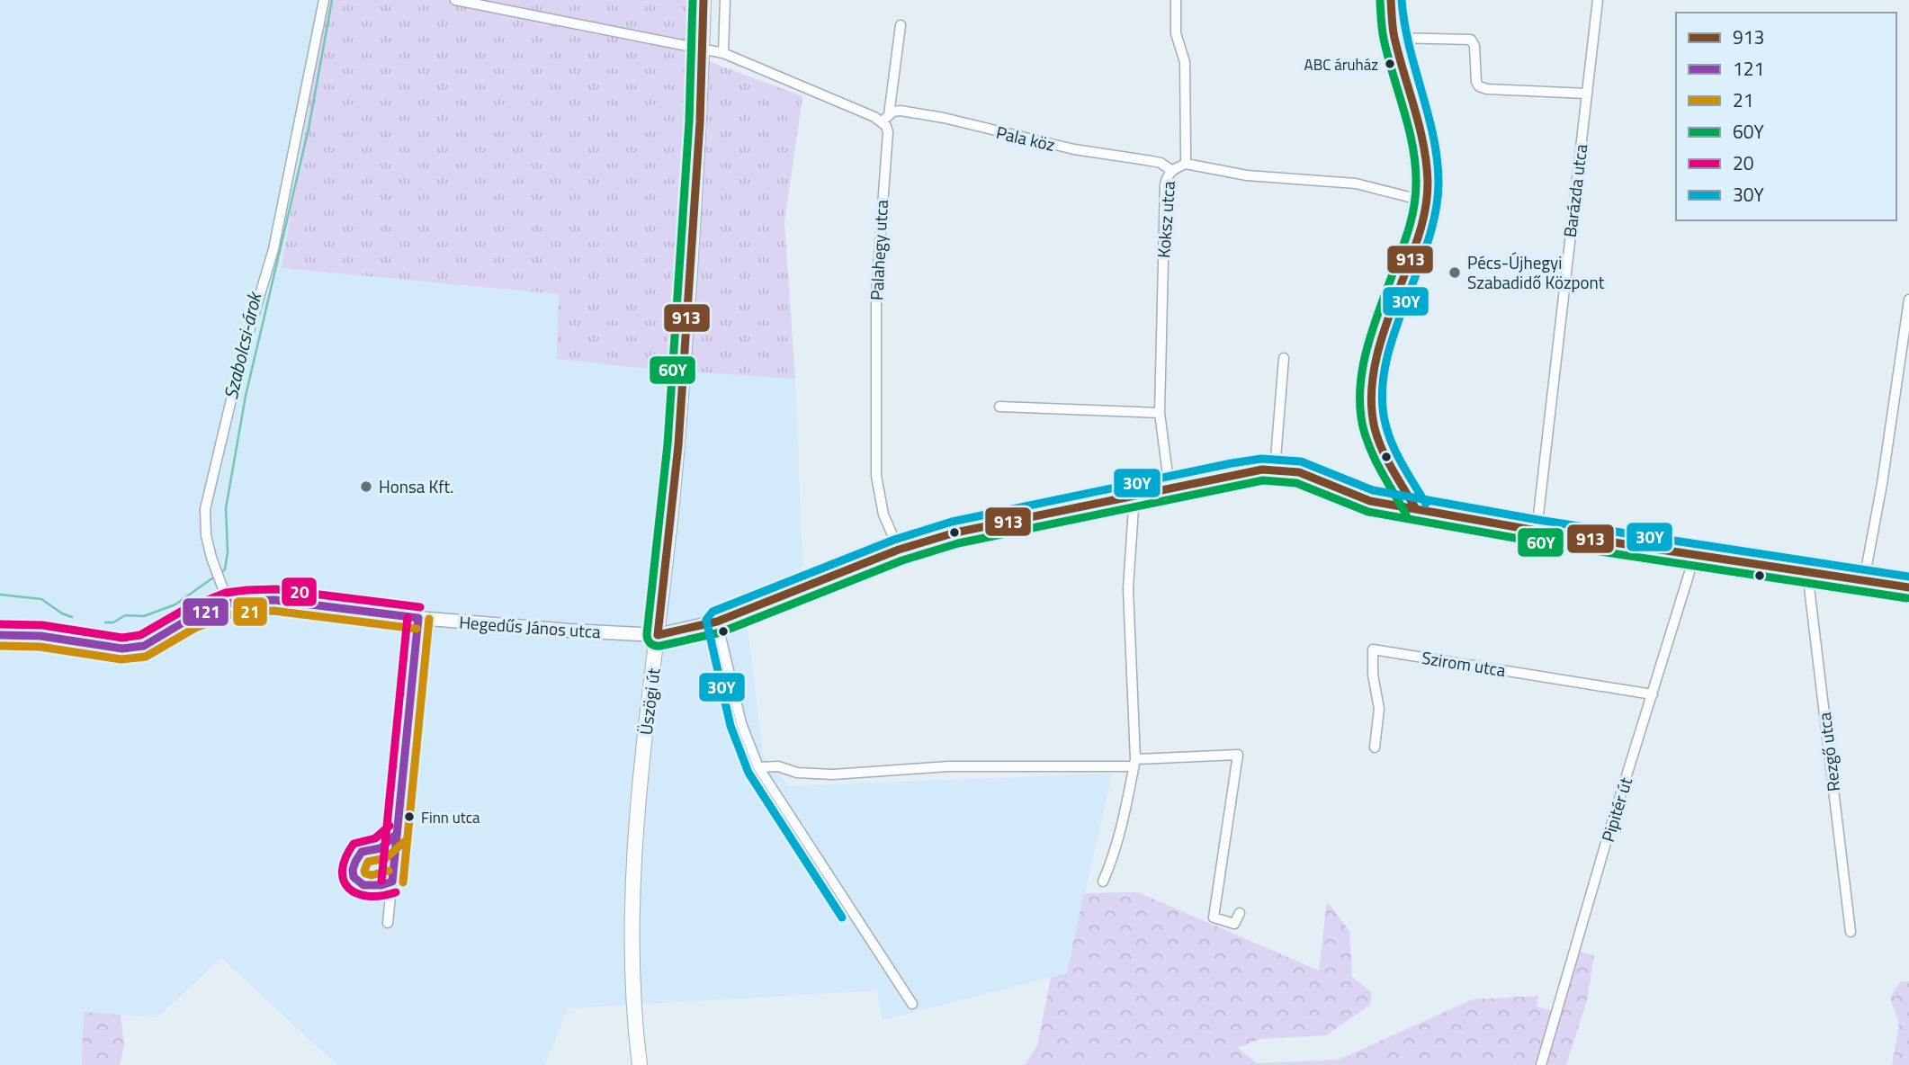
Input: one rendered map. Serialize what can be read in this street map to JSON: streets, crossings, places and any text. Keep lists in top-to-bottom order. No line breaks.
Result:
{"streets":{"main road":["Üszögi út"],"street":["Pala köz","Barázda utca","Koksz utca","Palahegy utca","Hegedűs János utca","Szirom utca","Rezgő utca","Pipitér út"]},"crossings":[["Pala köz","Koksz utca"],["Pala köz","Palahegy utca"],["Barázda utca","Hegedűs János utca"],["Koksz utca","Hegedűs János utca"],["Palahegy utca","Hegedűs János utca"],["Hegedűs János utca","Üszögi út"],["Hegedűs János utca","Rezgő utca"],["Hegedűs János utca","Pipitér út"],["Szirom utca","Pipitér út"]],"water":["Szabolcsi-árok"],"places":["ABC áruház","Pécs-Újhegyi Szabadidő Központ","Honsa Kft.","Finn utca"],"lines":["transit line 913","transit line 60Y","transit line 30Y","transit line 20","transit line 121","transit line 21"],"legend":["913","121","21","60Y","20","30Y"]}
